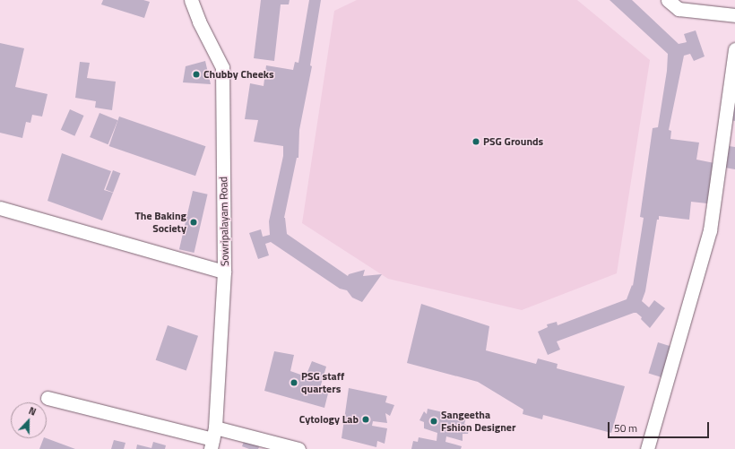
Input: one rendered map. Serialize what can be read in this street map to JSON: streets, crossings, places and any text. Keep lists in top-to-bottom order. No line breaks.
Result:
{"streets":{"street":["Sowripalayam Road"]},"places":["Chubby Cheeks","PSG Grounds","The Baking Society","PSG staff quarters","Cytology Lab","Sangeetha Fshion Designer"],"scale_bar":"50 m","north":"top"}
